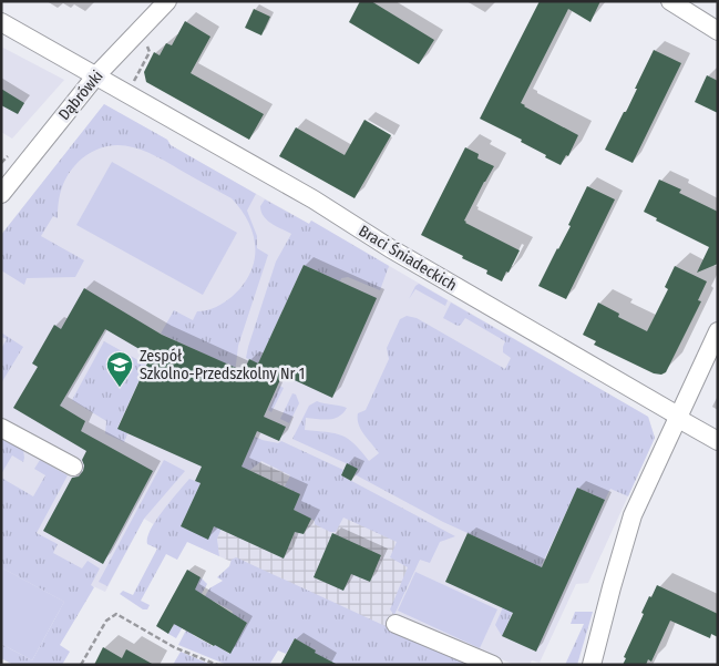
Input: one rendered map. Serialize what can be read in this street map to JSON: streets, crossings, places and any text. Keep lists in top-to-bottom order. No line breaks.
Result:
{"streets":{"street":["Dąbrówki","Braci Śniadeckich"]},"crossings":[["Dąbrówki","Braci Śniadeckich"]],"places":{"school or university":["Zespół Szkolno-Przedszkolny Nr 1"]}}
